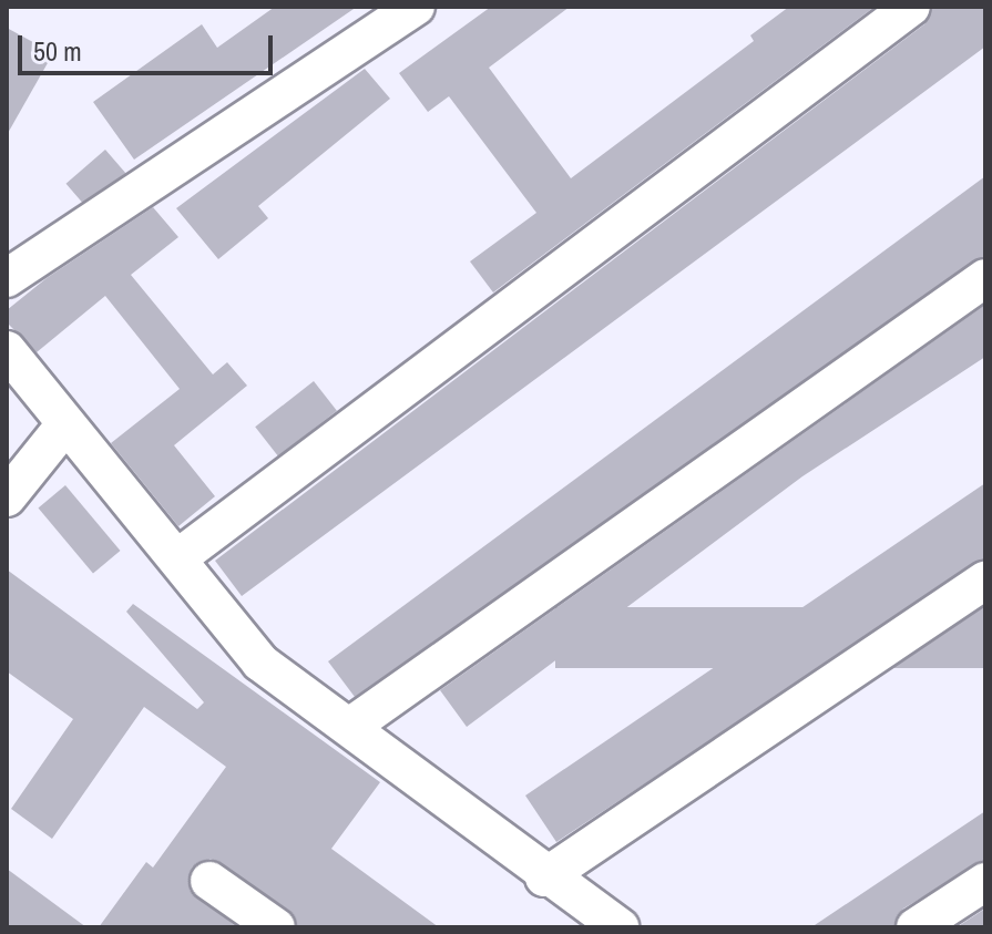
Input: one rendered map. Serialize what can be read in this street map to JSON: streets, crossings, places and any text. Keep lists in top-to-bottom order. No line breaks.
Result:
{"scale_bar":"50 m"}
